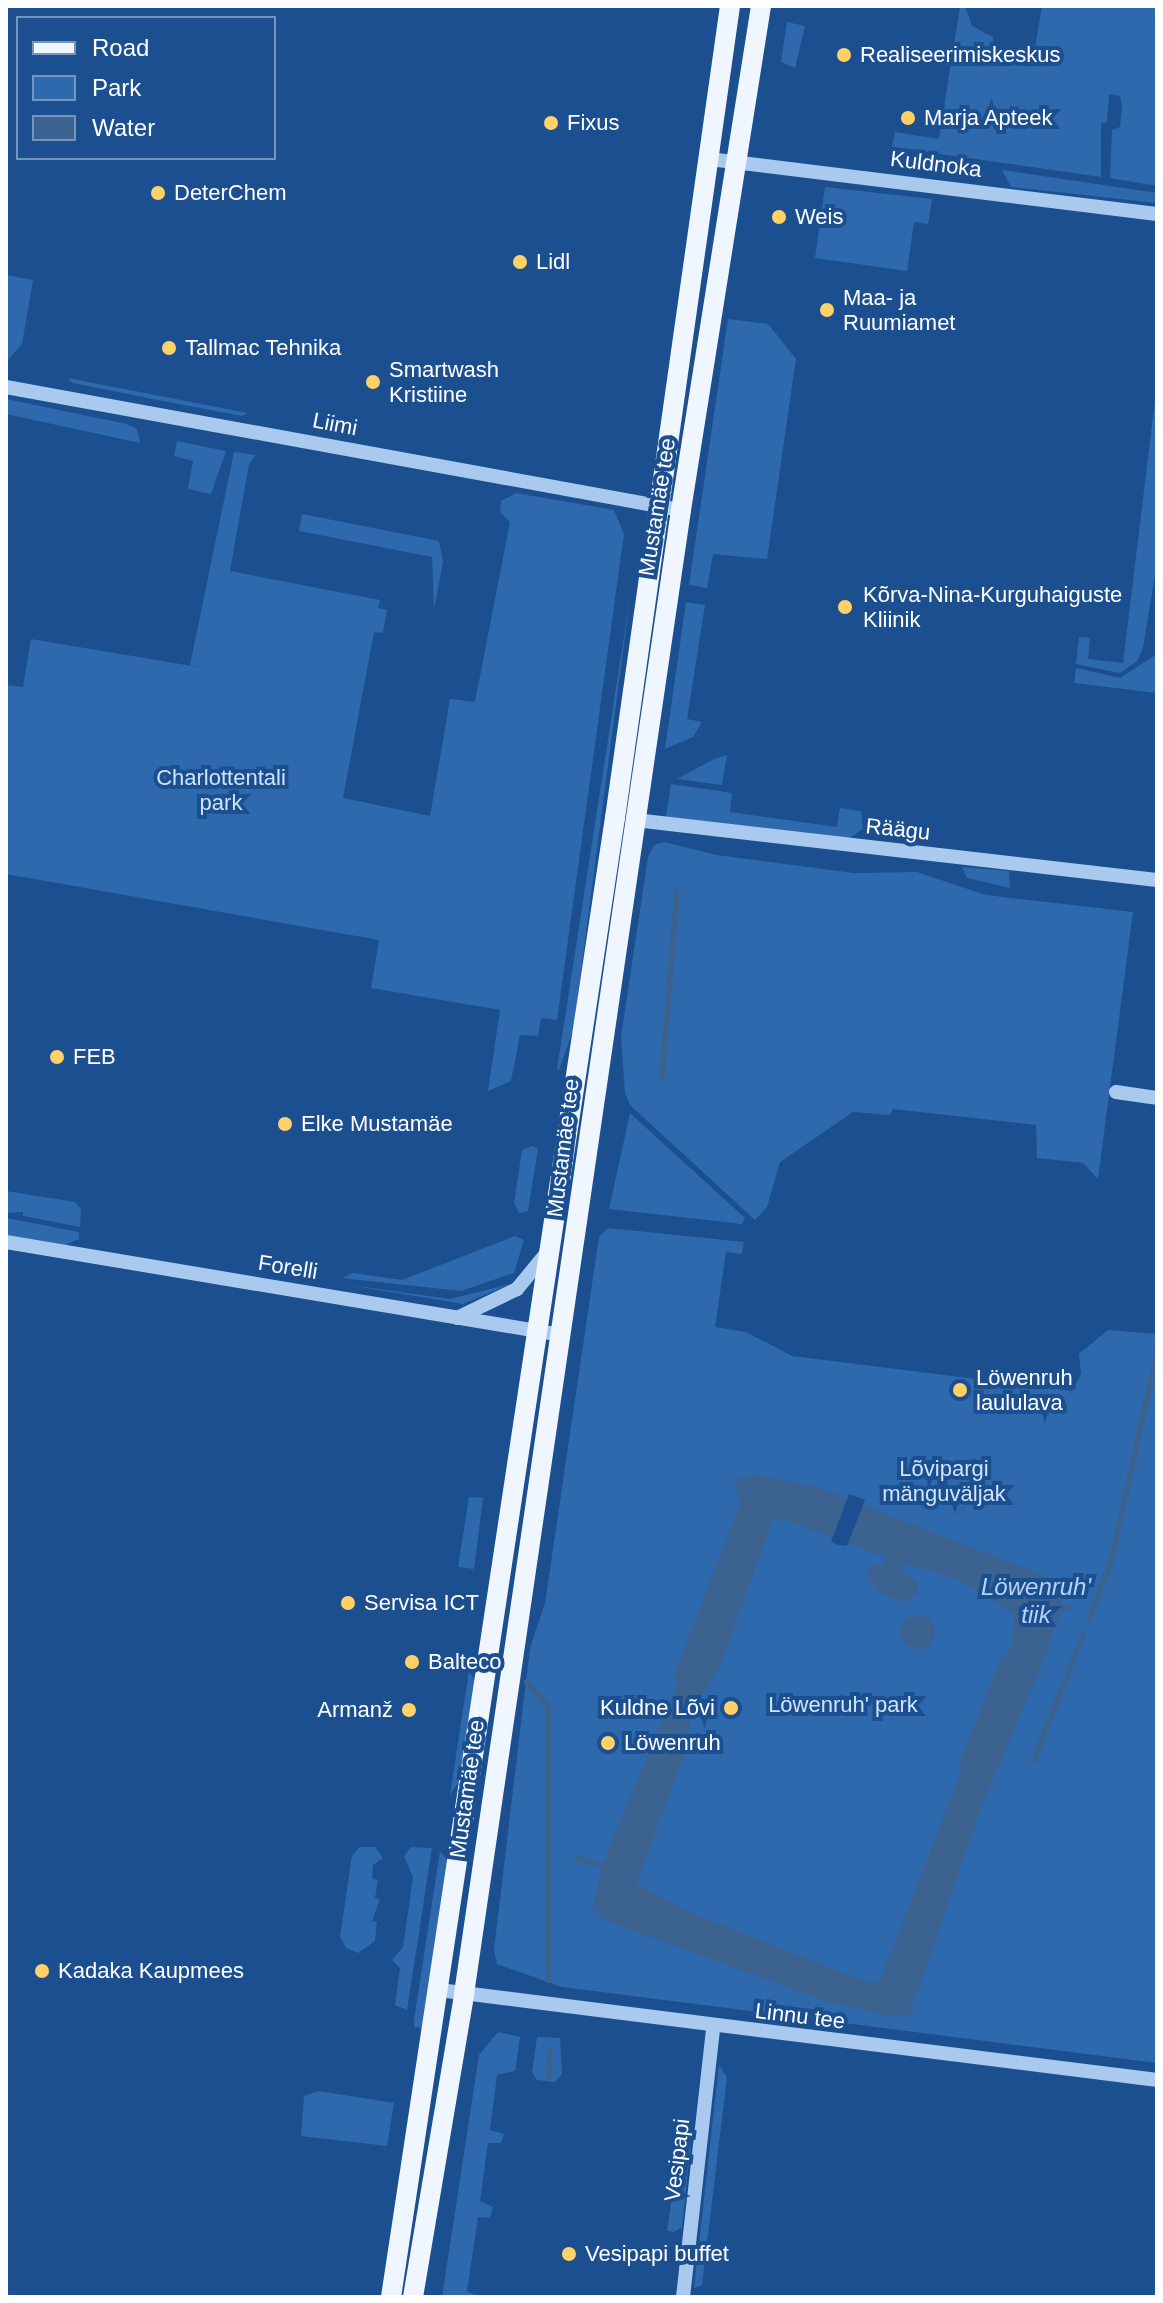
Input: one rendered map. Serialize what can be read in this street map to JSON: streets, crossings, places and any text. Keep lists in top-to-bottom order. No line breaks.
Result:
{"streets":{"main road":["Mustamäe tee"],"street":["Kuldnoka","Liimi","Räägu","Forelli","Linnu tee","Vesipapi"]},"crossings":[["Kuldnoka","Mustamäe tee"],["Liimi","Mustamäe tee"],["Mustamäe tee","Räägu"],["Mustamäe tee","Forelli"],["Mustamäe tee","Linnu tee"],["Linnu tee","Vesipapi"]],"water":["Löwenruh' tiik"],"parks":["Charlottentali park","Lõvipargi mänguväljak","Löwenruh' park"],"places":["Realiseerimiskeskus","Marja Apteek","Fixus","DeterChem","Weis","Lidl","Maa- ja Ruumiamet","Tallmac Tehnika","Smartwash Kristiine","Kõrva-Nina-Kurguhaiguste Kliinik","FEB","Elke Mustamäe","Löwenruh laululava","Servisa ICT","Balteco","Kuldne Lõvi","Armanž","Löwenruh","Kadaka Kaupmees","Vesipapi buffet"],"legend":["Road","Park","Water"]}
